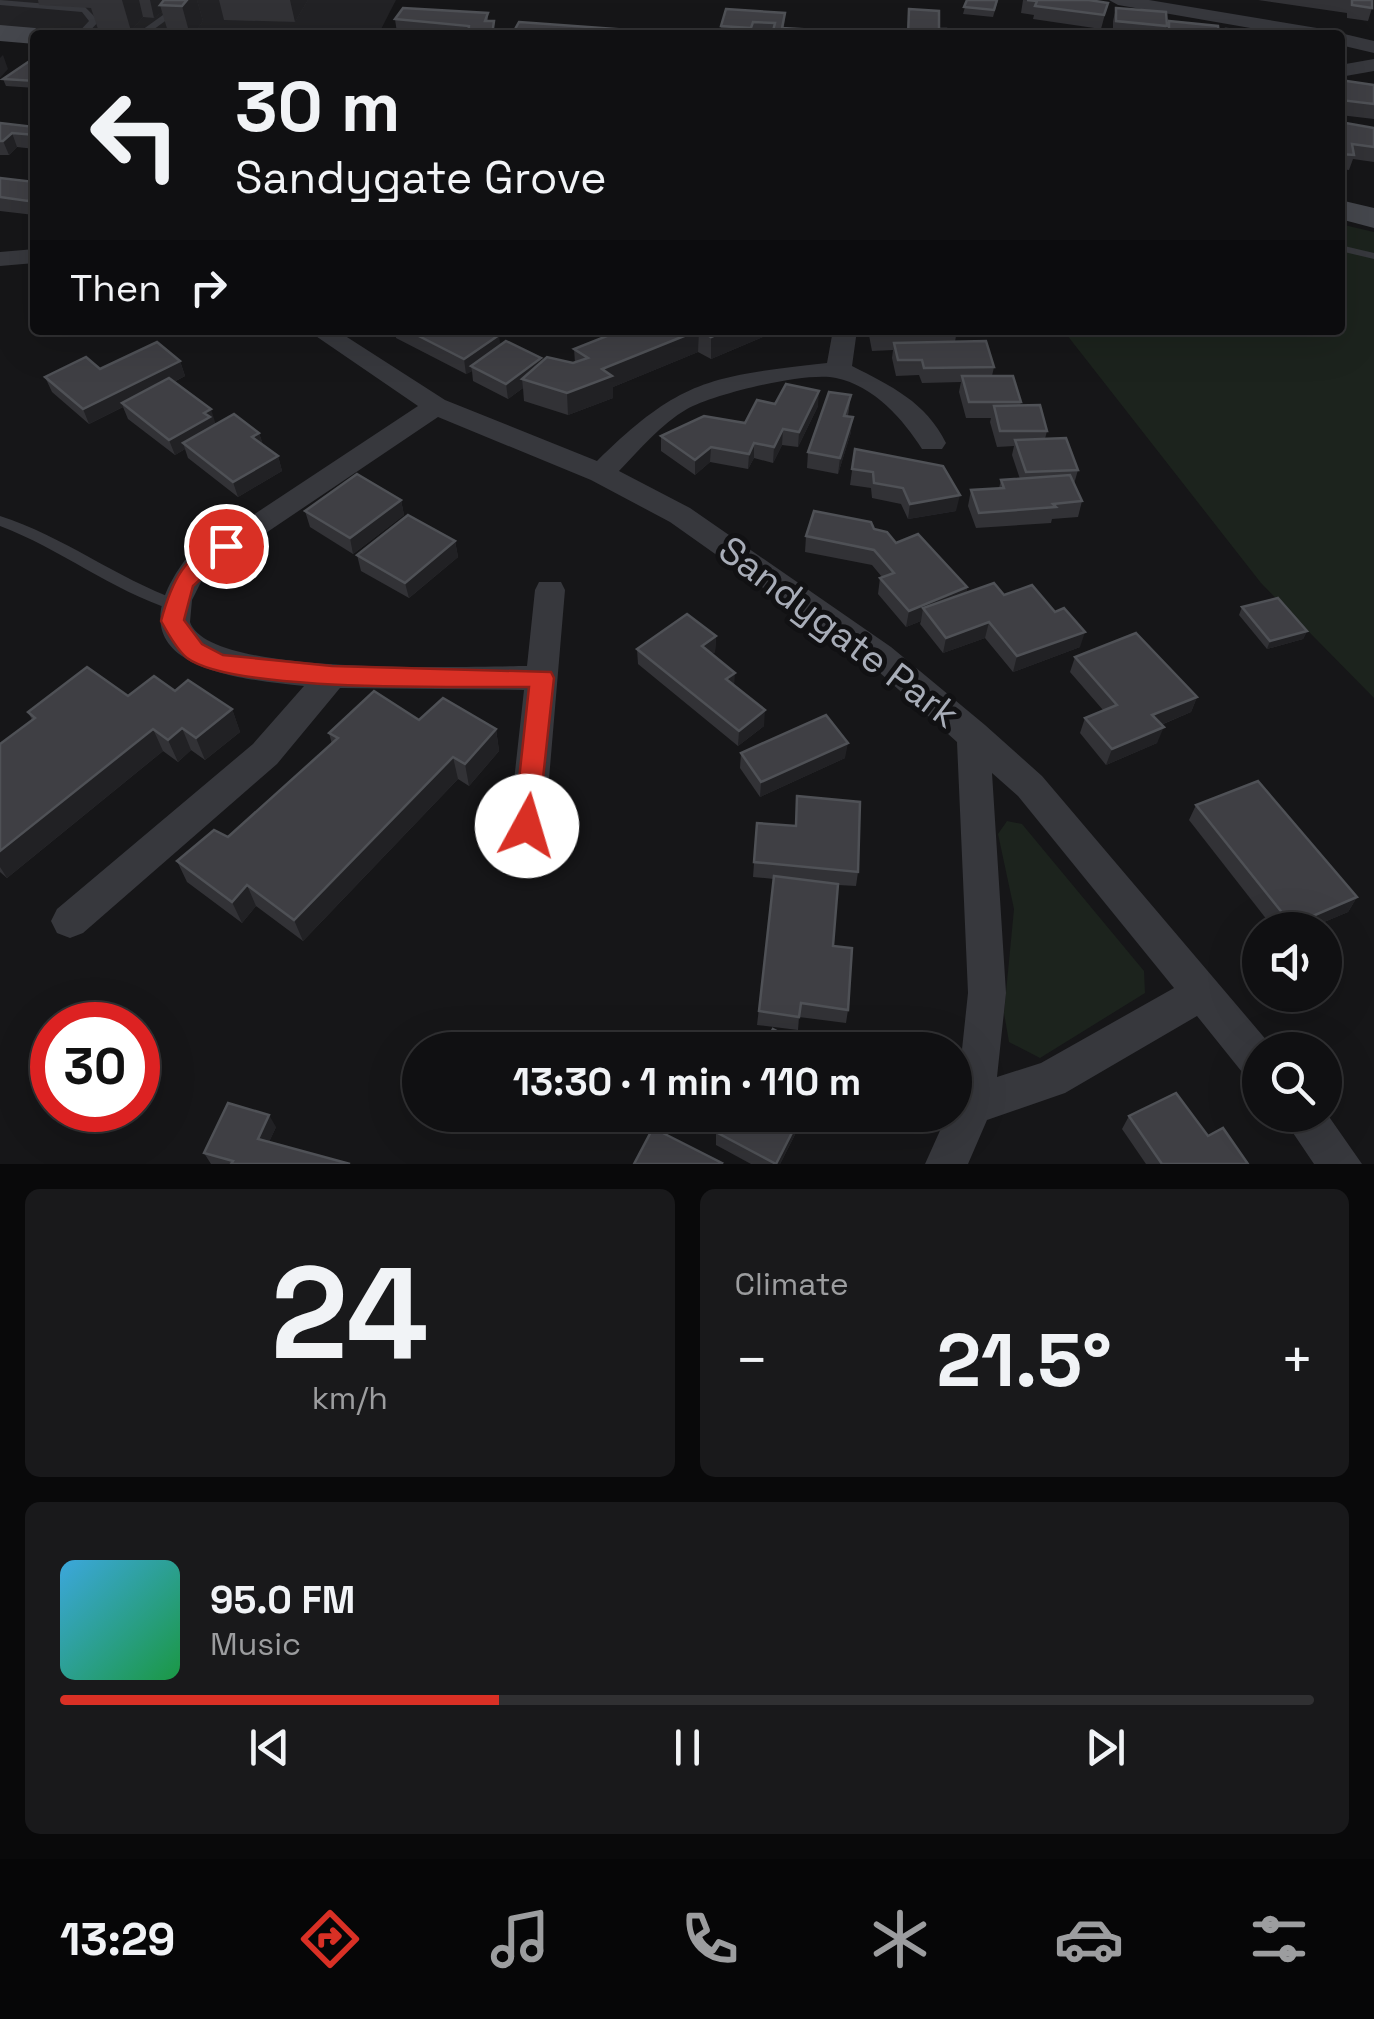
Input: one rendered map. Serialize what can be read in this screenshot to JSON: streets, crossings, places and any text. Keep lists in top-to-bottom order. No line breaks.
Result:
{"streets":{"street":["Sandygate Park"]},"page":{"turn":["30 m","Sandygate Grove"],"then":"Then","limit":"30","trip":"13:30 · 1 min · 110 m","tile":[["24","km/h"],"Climate"],"heat":["−","21.5°","+"],"song":["95.0 FM","Music"],"tabs":"13:29"}}
